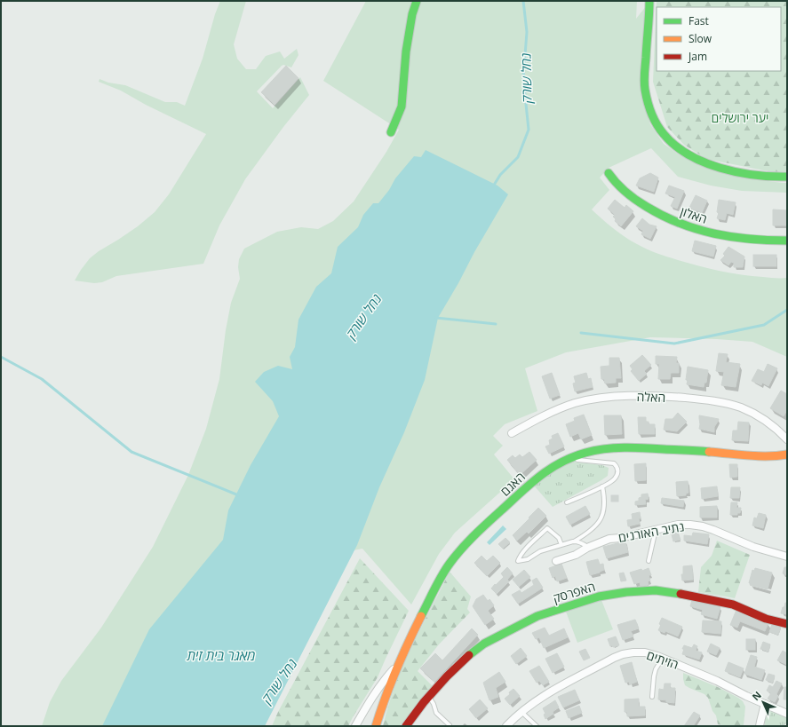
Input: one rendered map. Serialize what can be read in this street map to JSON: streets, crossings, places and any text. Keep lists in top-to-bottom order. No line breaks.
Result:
{"streets":{"street":["האלון","האלה","האגם","נתיב האורנים","האפרסק","הזיתים"]},"water":["נחל שורק","מאגר בית זית"],"parks":["יער ירושלים"],"legend":["Fast","Slow","Jam"],"north":"top left"}
